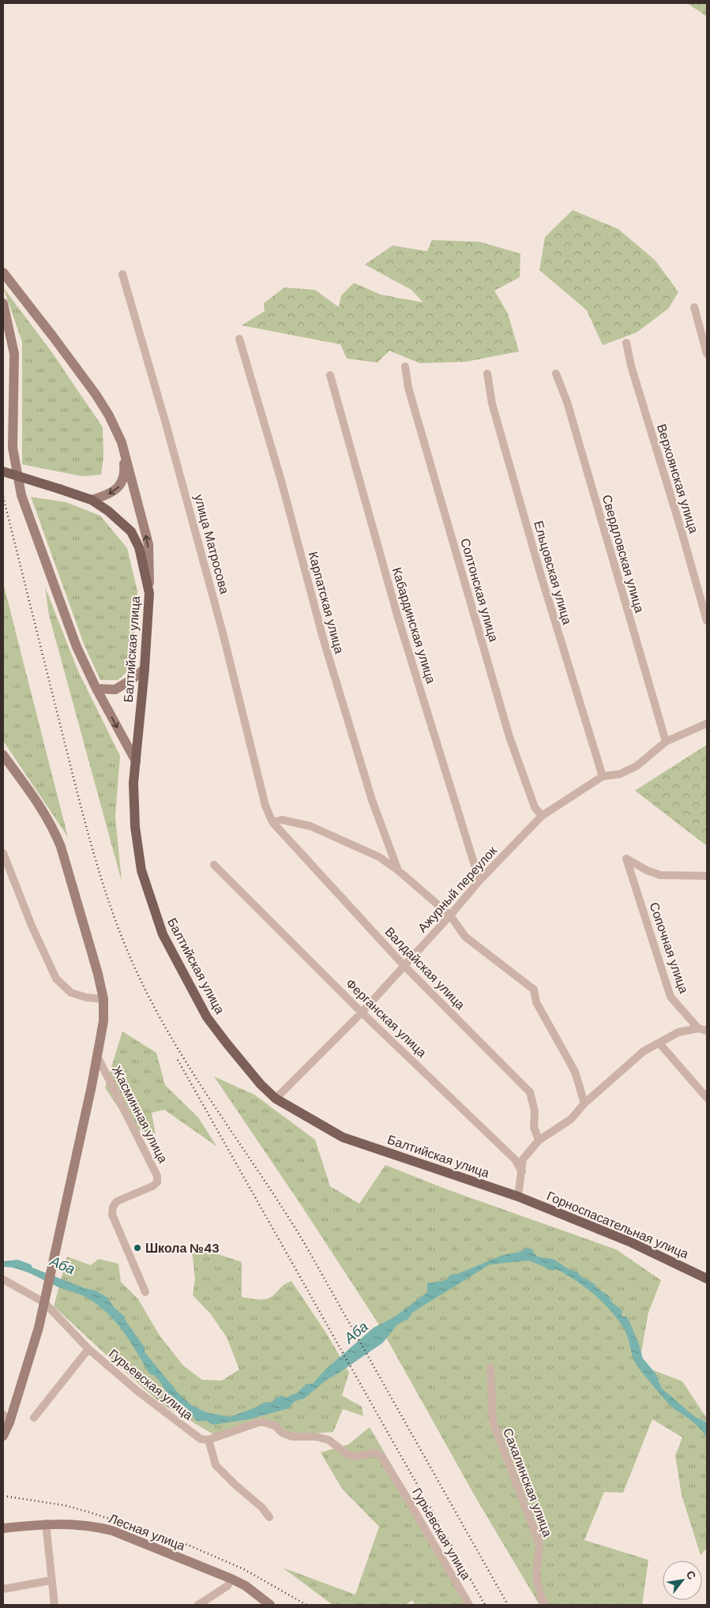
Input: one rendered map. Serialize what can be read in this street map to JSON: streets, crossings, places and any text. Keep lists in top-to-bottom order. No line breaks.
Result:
{"streets":{"main road":["Балтийская улица","Горноспасательная улица","Лесная улица"],"street":["Верхоянская улица","улица Матросова","Свердловская улица","Ельцовская улица","Солтонская улица","Карпатская улица","Кабардинская улица","Ажурный переулок","Сопочная улица","Валдайская улица","Ферганская улица","Жасминная улица","Гурьевская улица","Сахалинская улица"]},"crossings":[["улица Матросова","Карпатская улица"],["улица Матросова","Валдайская улица"],["Ельцовская улица","Ажурный переулок"],["Солтонская улица","Ажурный переулок"],["Карпатская улица","Ажурный переулок"],["Карпатская улица","Валдайская улица"],["Кабардинская улица","Ажурный переулок"],["Балтийская улица","Ажурный переулок"],["Балтийская улица","Горноспасательная улица"],["Ажурный переулок","Валдайская улица"],["Ажурный переулок","Ферганская улица"]],"water":["Аба"],"places":["Школа №43"],"north":"top right"}
